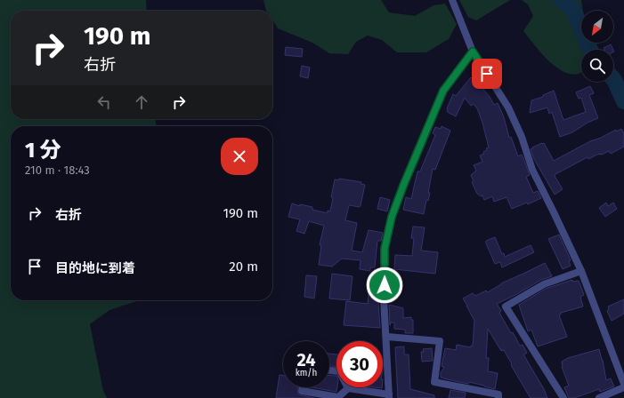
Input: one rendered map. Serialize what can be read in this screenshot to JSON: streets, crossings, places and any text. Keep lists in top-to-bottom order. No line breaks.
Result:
{"north":"bottom left","page":{"turn":["190 m","右折"],"heading":["1 分","210 m · 18:43"],"list":[{"name":"右折","value":"190 m"},{"name":"目的地に到着","value":"20 m"}],"speed":"24 km/h","limit":"30"}}
